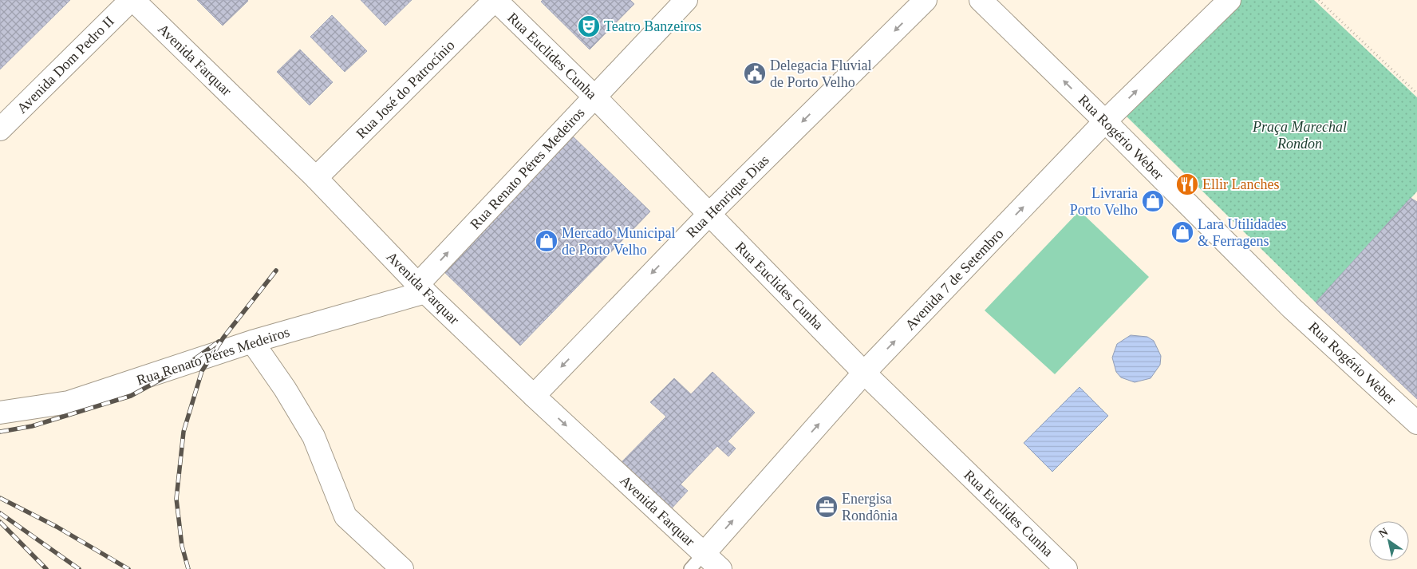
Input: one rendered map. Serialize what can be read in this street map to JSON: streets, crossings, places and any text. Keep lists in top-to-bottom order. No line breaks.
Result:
{"streets":{"street":["Rua Euclides Cunha","Avenida Farquar","Avenida Dom Pedro II","Rua José do Patrocínio","Rua Rogério Weber","Rua Renato Péres Medeiros","Rua Henrique Dias","Avenida 7 de Setembro"]},"crossings":[["Rua Euclides Cunha","Rua José do Patrocínio"],["Rua Euclides Cunha","Rua Renato Péres Medeiros"],["Rua Euclides Cunha","Rua Henrique Dias"],["Rua Euclides Cunha","Avenida 7 de Setembro"],["Avenida Farquar","Avenida Dom Pedro II"],["Avenida Farquar","Rua José do Patrocínio"],["Avenida Farquar","Rua Renato Péres Medeiros"],["Avenida Farquar","Rua Henrique Dias"],["Avenida Farquar","Avenida 7 de Setembro"],["Rua Rogério Weber","Avenida 7 de Setembro"]],"one_way":["Rua Henrique Dias","Avenida 7 de Setembro"],"parks":["Praça Marechal Rondon"],"places":{"theatre":["Teatro Banzeiros"],"public building":["Delegacia Fluvial de Porto Velho"],"restaurant":["Ellir Lanches"],"shop":["Livraria Porto Velho","Lara Utilidades & Ferragens","Mercado Municipal de Porto Velho"],"office":["Energisa Rondônia"]},"north":"top left"}
